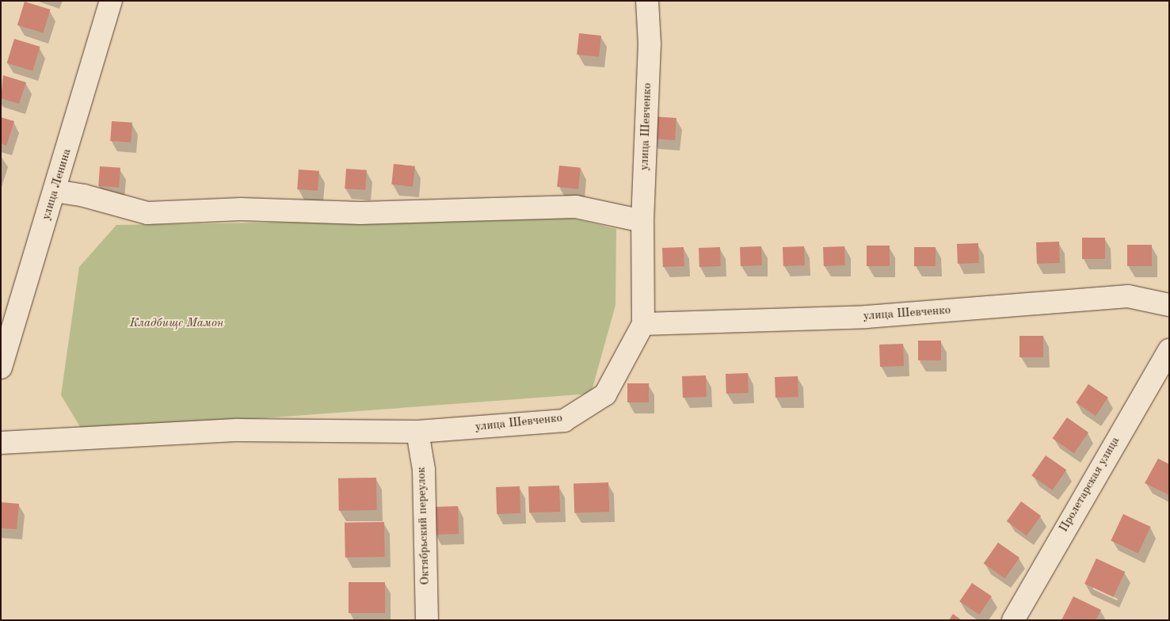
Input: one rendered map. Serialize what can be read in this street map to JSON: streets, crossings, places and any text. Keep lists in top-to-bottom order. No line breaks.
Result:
{"streets":{"street":["улица Шевченко","улица Ленина","Пролетарская улица","Октябрьский переулок"]},"crossings":[["улица Шевченко","Октябрьский переулок"]],"parks":["Кладбище Мамон"]}
